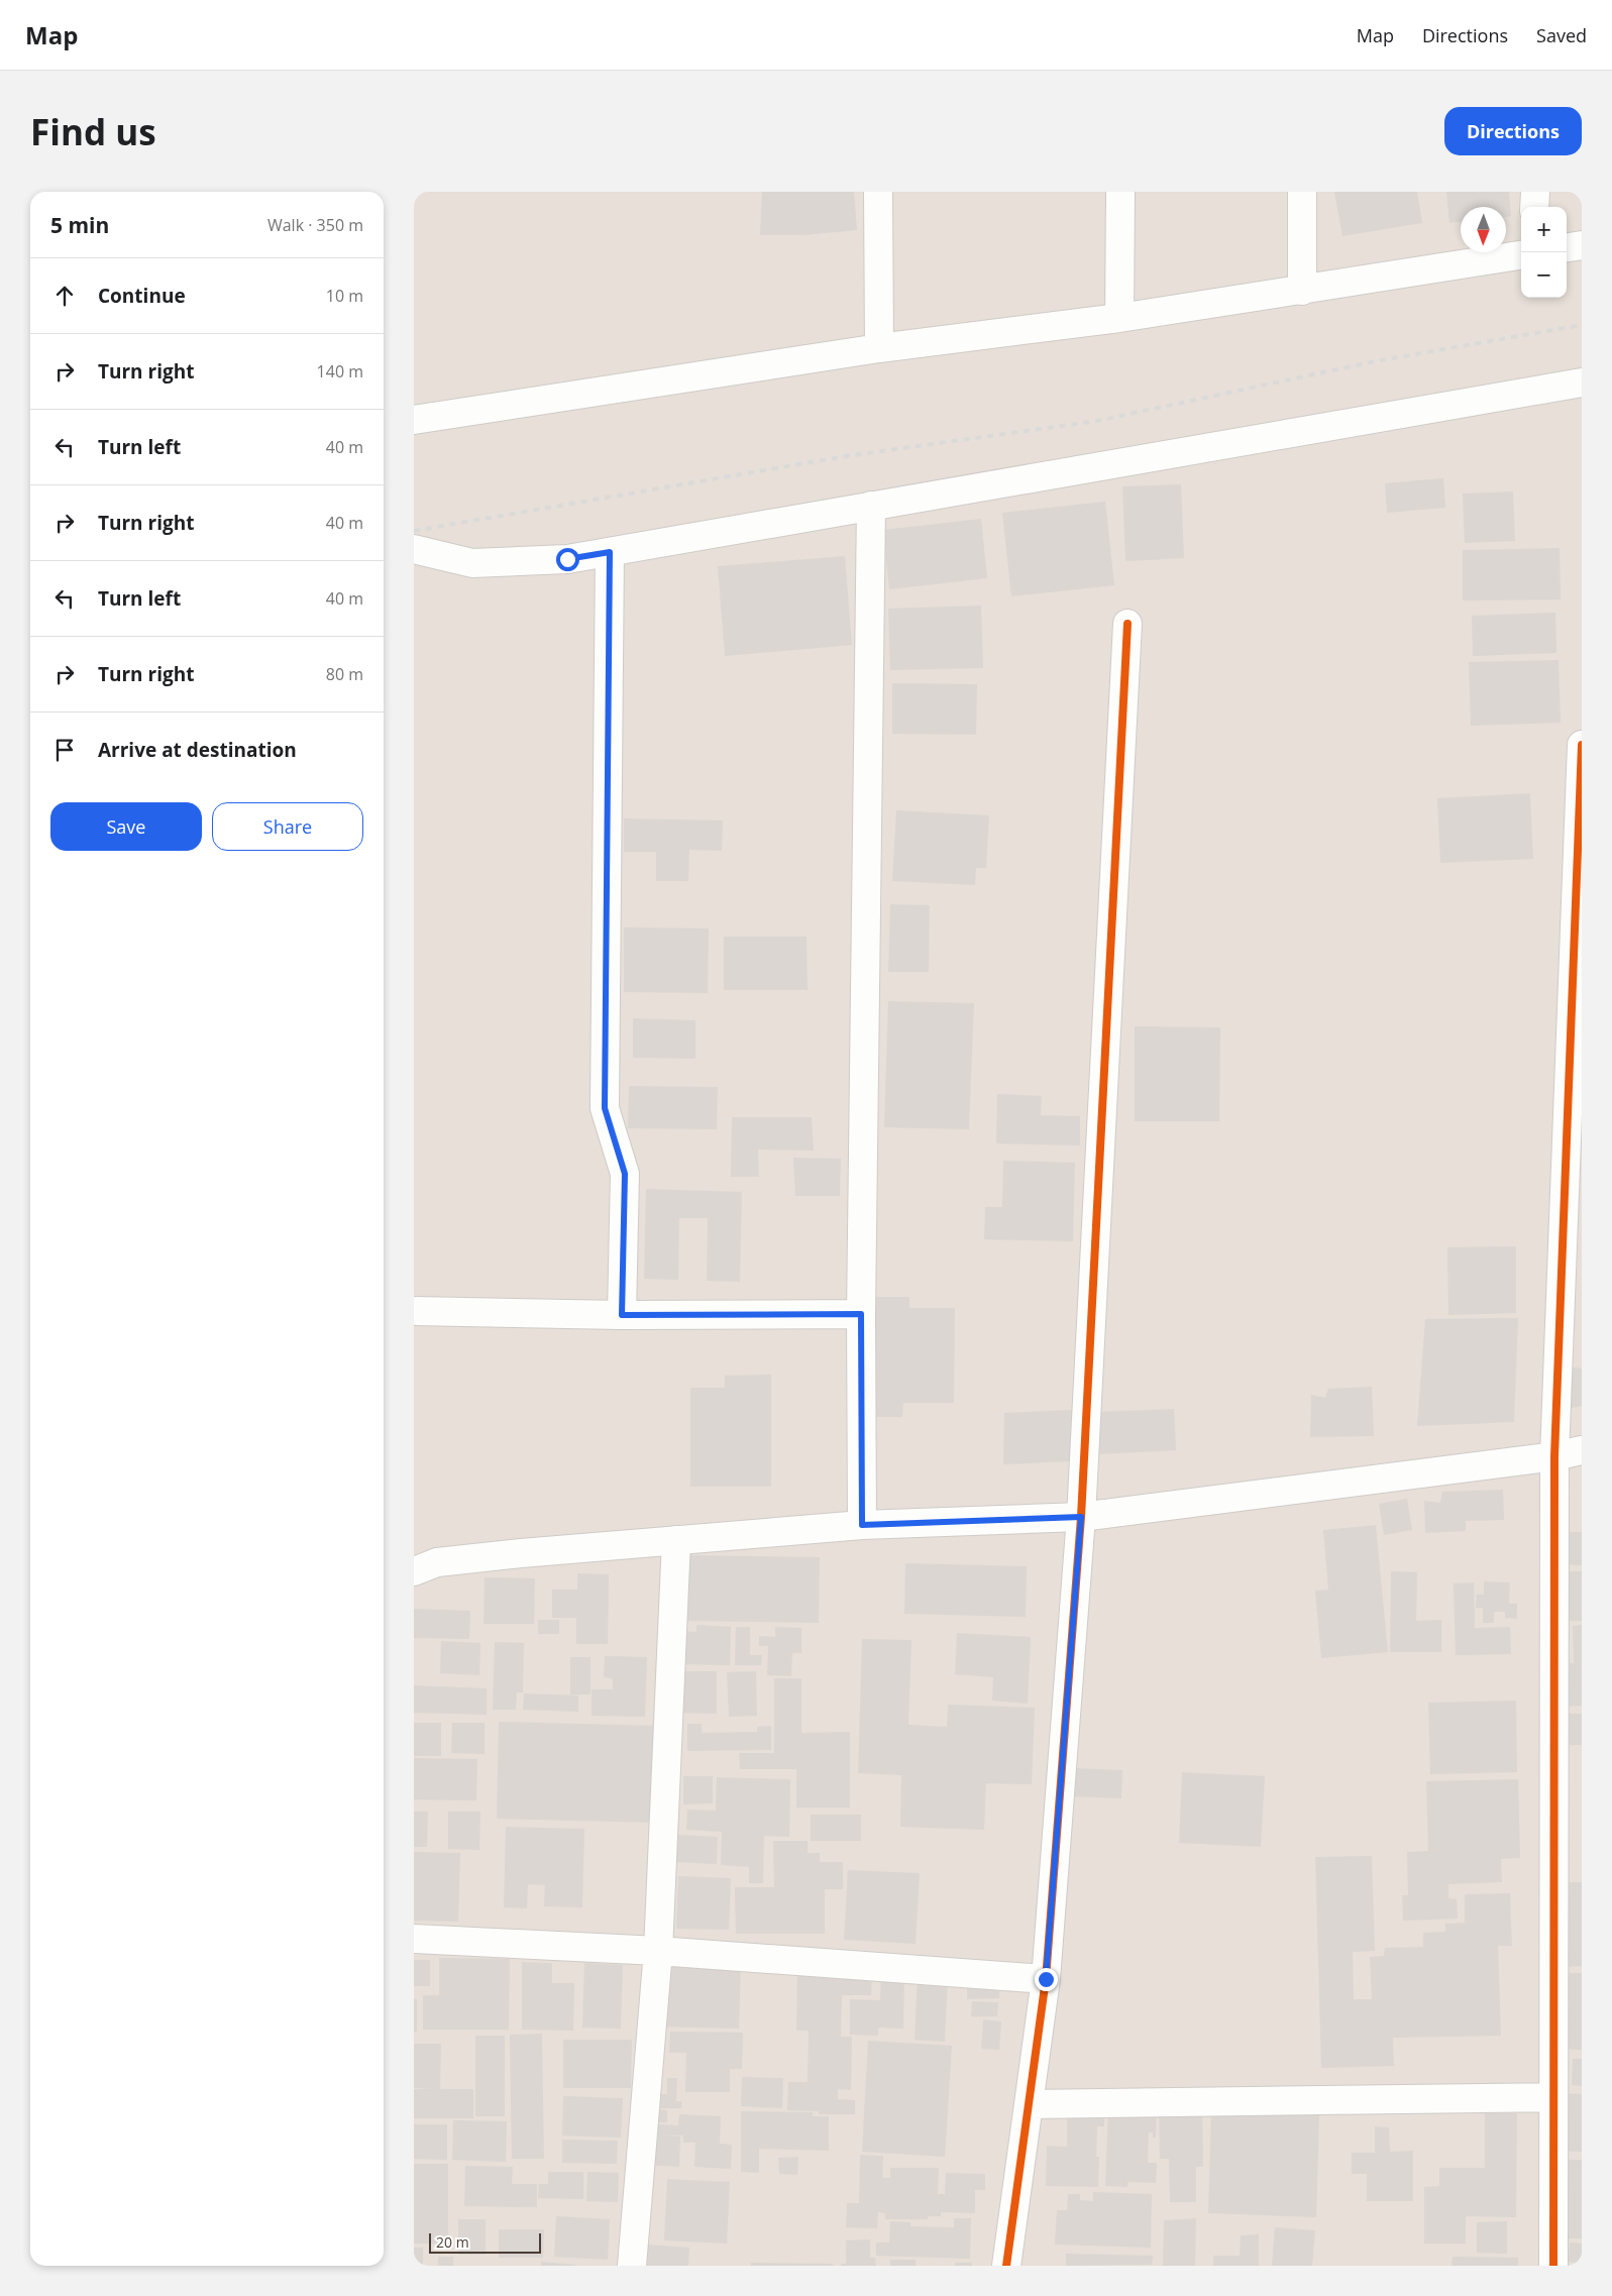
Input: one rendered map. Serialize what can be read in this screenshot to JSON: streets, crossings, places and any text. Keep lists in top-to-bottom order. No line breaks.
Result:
{"scale_bar":"20 m","north":"bottom","page":{"header":"Map","nav":["Map","Directions","Saved"],"buttons":["Directions",["Save","Share"]],"title":"Find us","heading":["5 min","Walk · 350 m"],"map_buttons":["+","−"],"list":[["Continue","10 m"],["Turn right","140 m"],["Turn left","40 m"],["Turn right","40 m"],["Turn left","40 m"],["Turn right","80 m"],"Arrive at destination"],"scale":"20 m"}}
